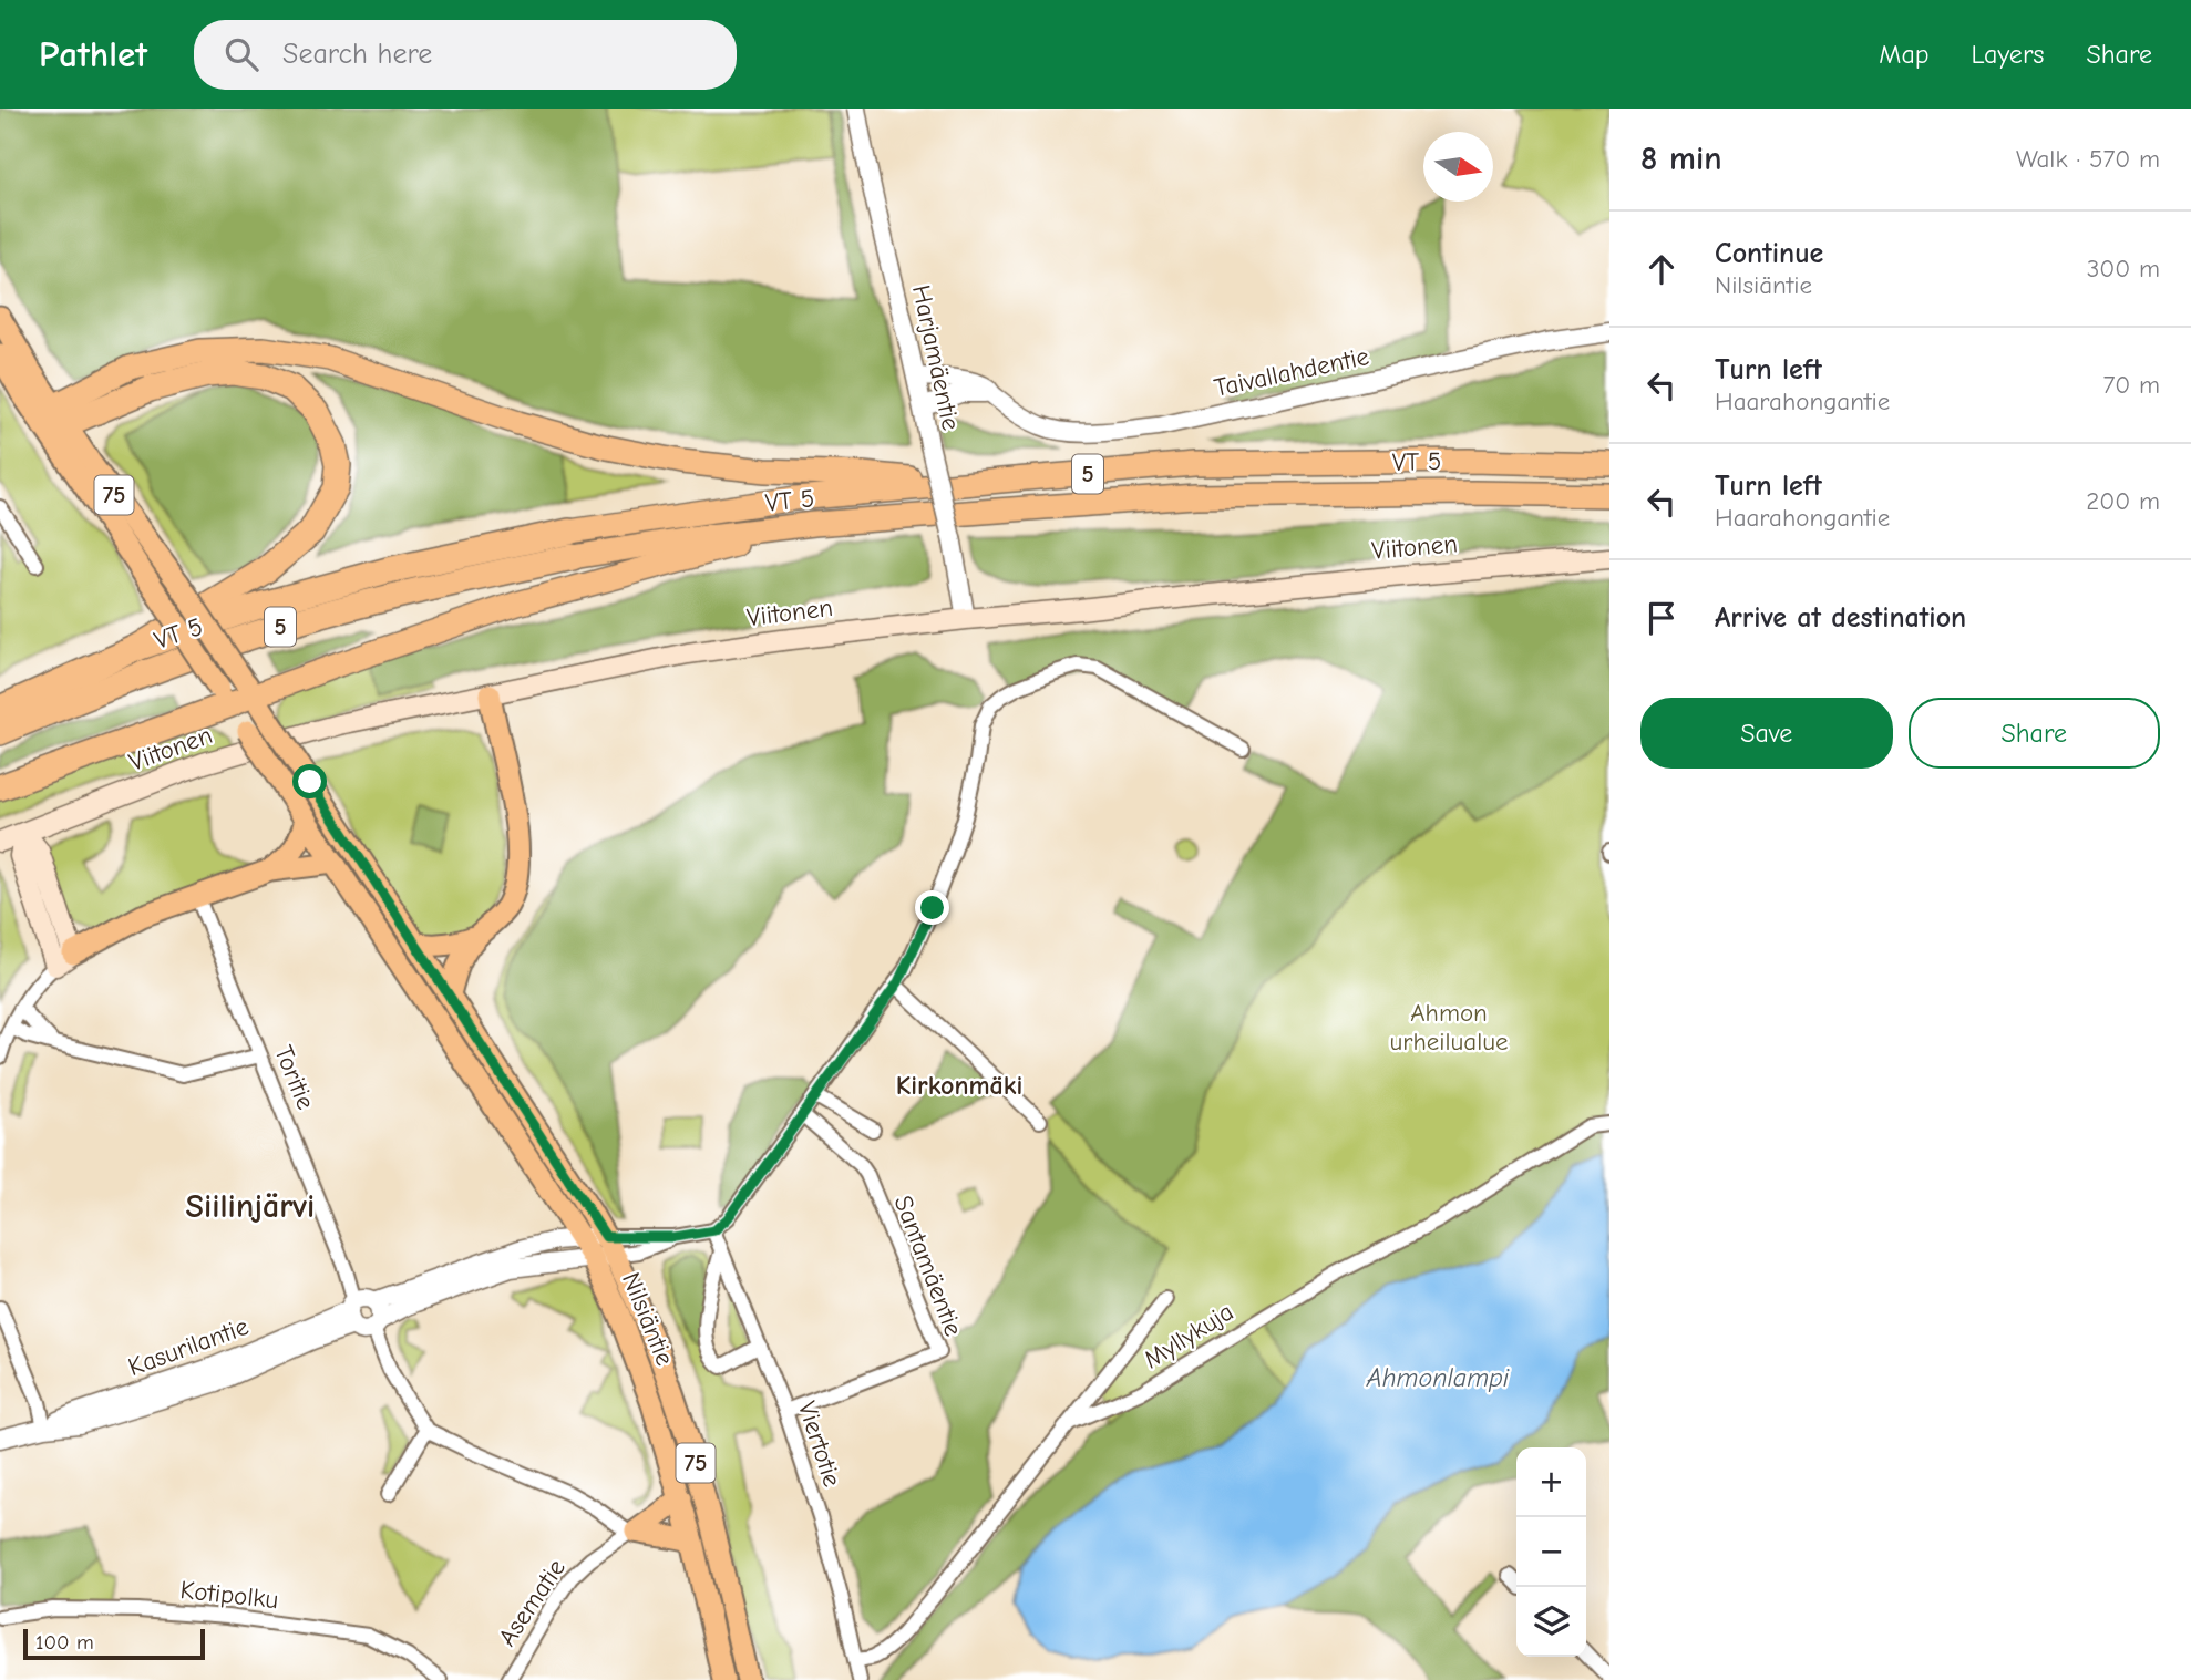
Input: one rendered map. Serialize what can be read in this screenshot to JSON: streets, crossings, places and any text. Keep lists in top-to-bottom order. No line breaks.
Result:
{"streets":{"highway":["VT 5","5"],"main road":["75","Viitonen","Nilsiäntie"],"street":["Harjamäentie","Taivallahdentie","Toritie","Santamäentie","Myllykuja","Kasurilantie","Viertotie","Kotipolku","Asematie"]},"crossings":[["Harjamäentie","Taivallahdentie"],["Harjamäentie","Viitonen"],["75","Nilsiäntie"],["Toritie","Kasurilantie"],["Santamäentie","Viertotie"],["Nilsiäntie","Kasurilantie"],["Myllykuja","Viertotie"]],"districts":["Kirkonmäki","Siilinjärvi"],"water":["Ahmonlampi"],"parks":["Ahmon urheilualue"],"scale_bar":"100 m","north":"right","page":{"header":"Pathlet","search":"Search here","nav":["Map","Layers","Share"],"heading":["8 min","Walk · 570 m"],"list":[["Continue","Nilsiäntie","300 m"],["Turn left","Haarahongantie","70 m"],["Turn left","Haarahongantie","200 m"],"Arrive at destination"],"buttons":["Save","Share"],"map_buttons":["+","−"],"scale":"100 m"}}
